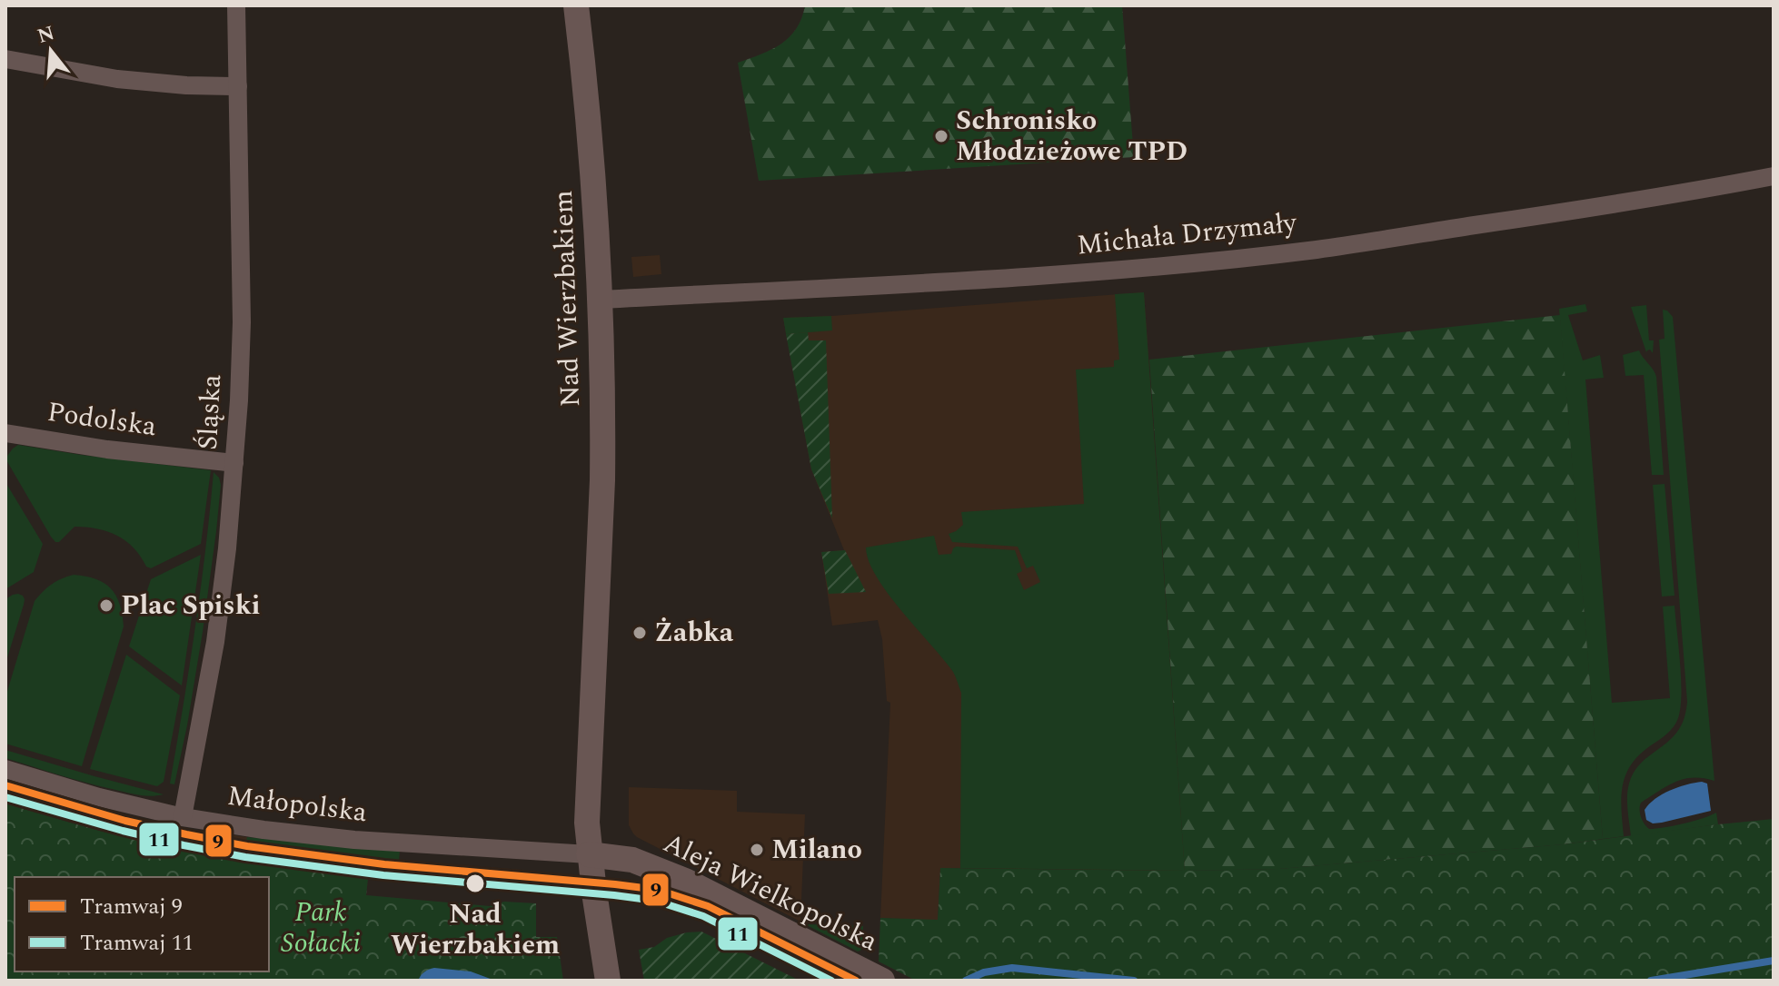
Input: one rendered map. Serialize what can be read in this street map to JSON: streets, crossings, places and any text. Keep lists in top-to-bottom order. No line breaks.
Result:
{"streets":{"street":["Michała Drzymały","Nad Wierzbakiem","Śląska","Podolska","Małopolska","Aleja Wielkopolska"]},"crossings":[["Michała Drzymały","Nad Wierzbakiem"],["Nad Wierzbakiem","Małopolska"],["Nad Wierzbakiem","Aleja Wielkopolska"],["Śląska","Podolska"],["Śląska","Małopolska"],["Małopolska","Aleja Wielkopolska"]],"parks":["Park Sołacki"],"places":["Schronisko Młodzieżowe TPD","Plac Spiski","Żabka","Milano","Nad Wierzbakiem"],"lines":["tram line 9","tram line 11"],"legend":["Tramwaj 9","Tramwaj 11"],"north":"top"}
